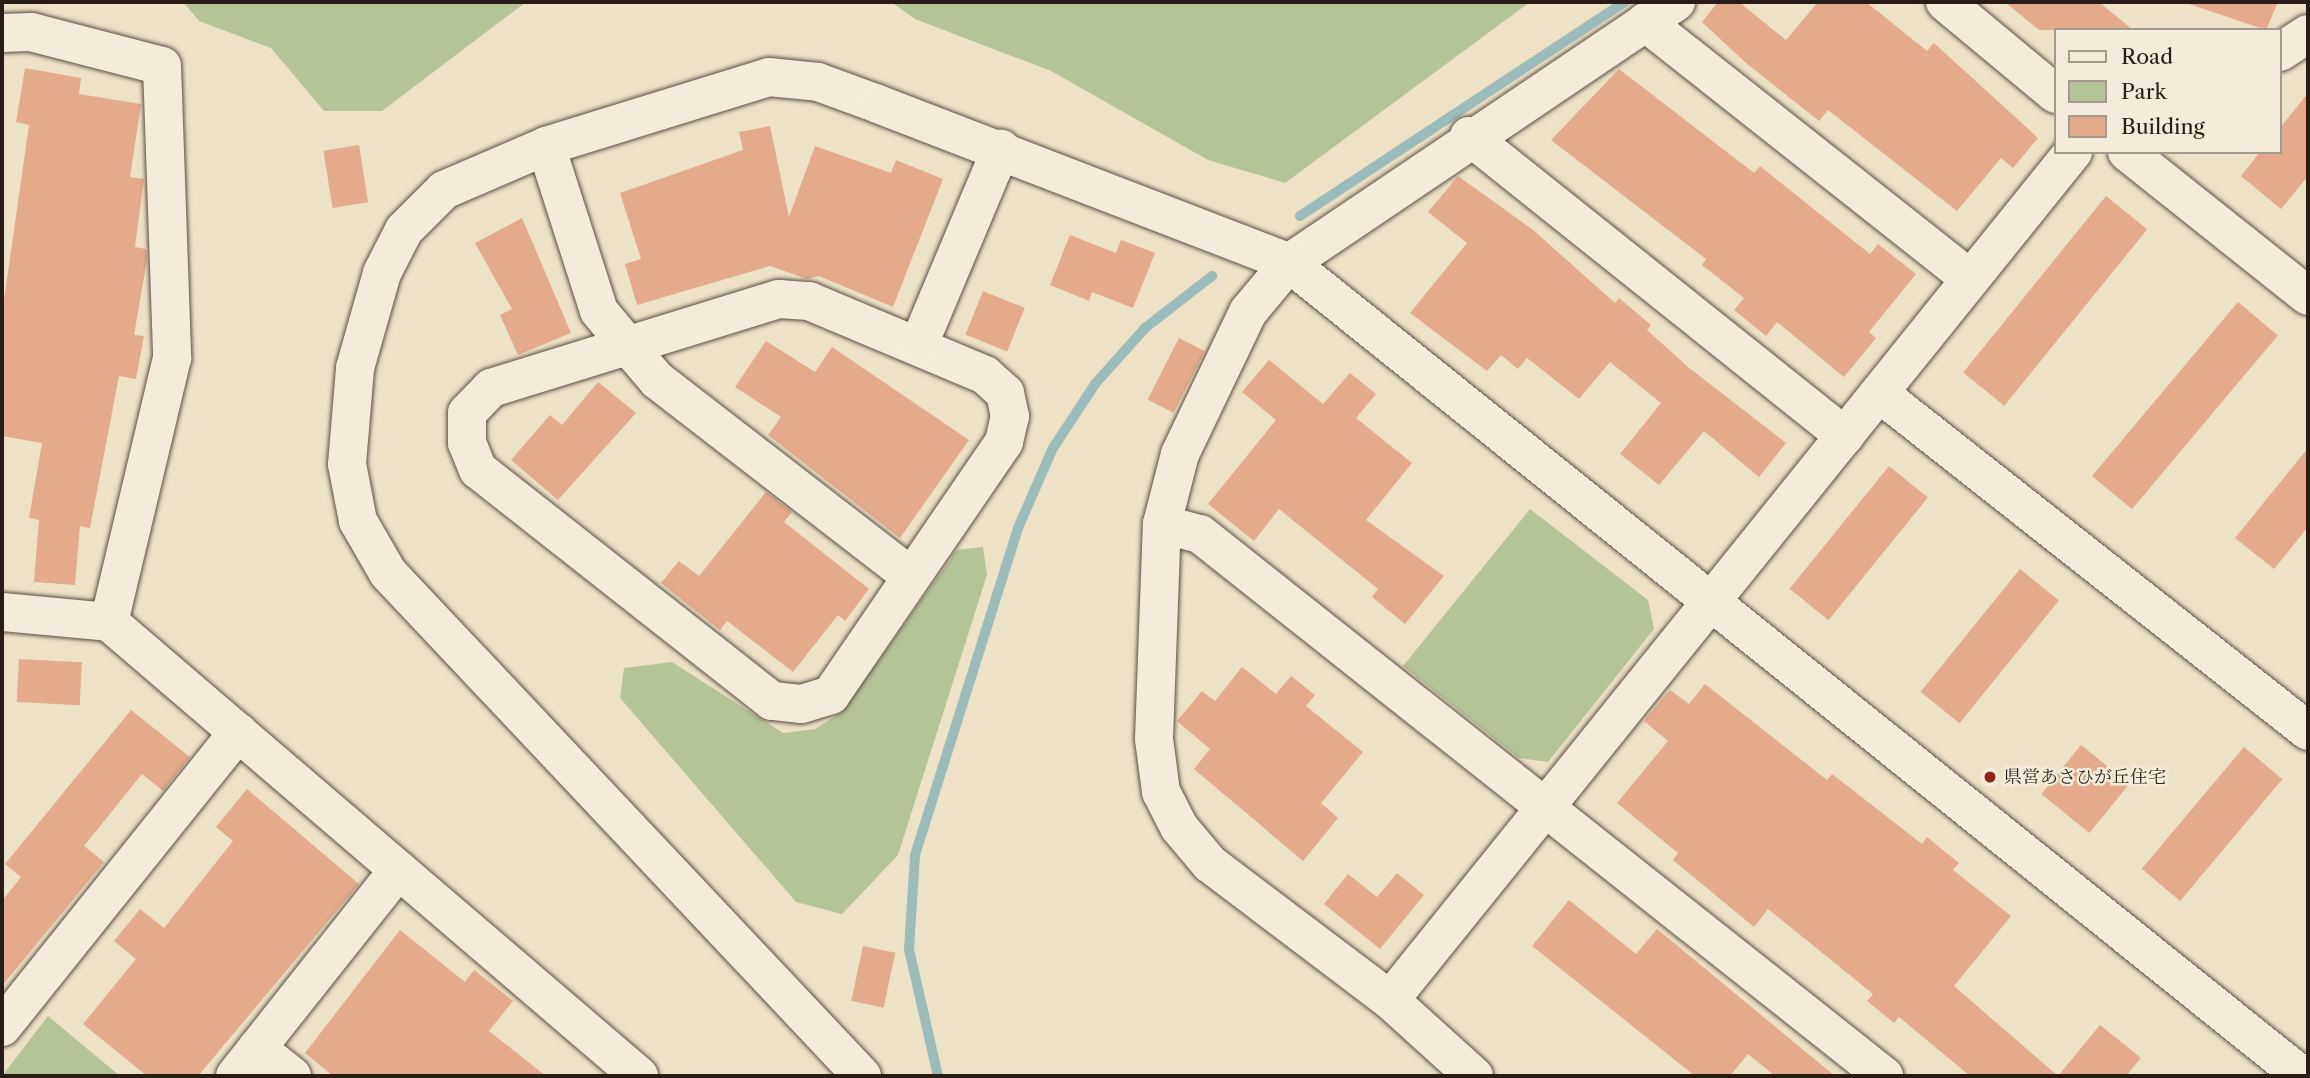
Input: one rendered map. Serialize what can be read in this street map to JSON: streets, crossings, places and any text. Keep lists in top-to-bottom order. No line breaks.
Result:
{"places":["県営あさひが丘住宅"],"legend":["Road","Park","Building"]}
